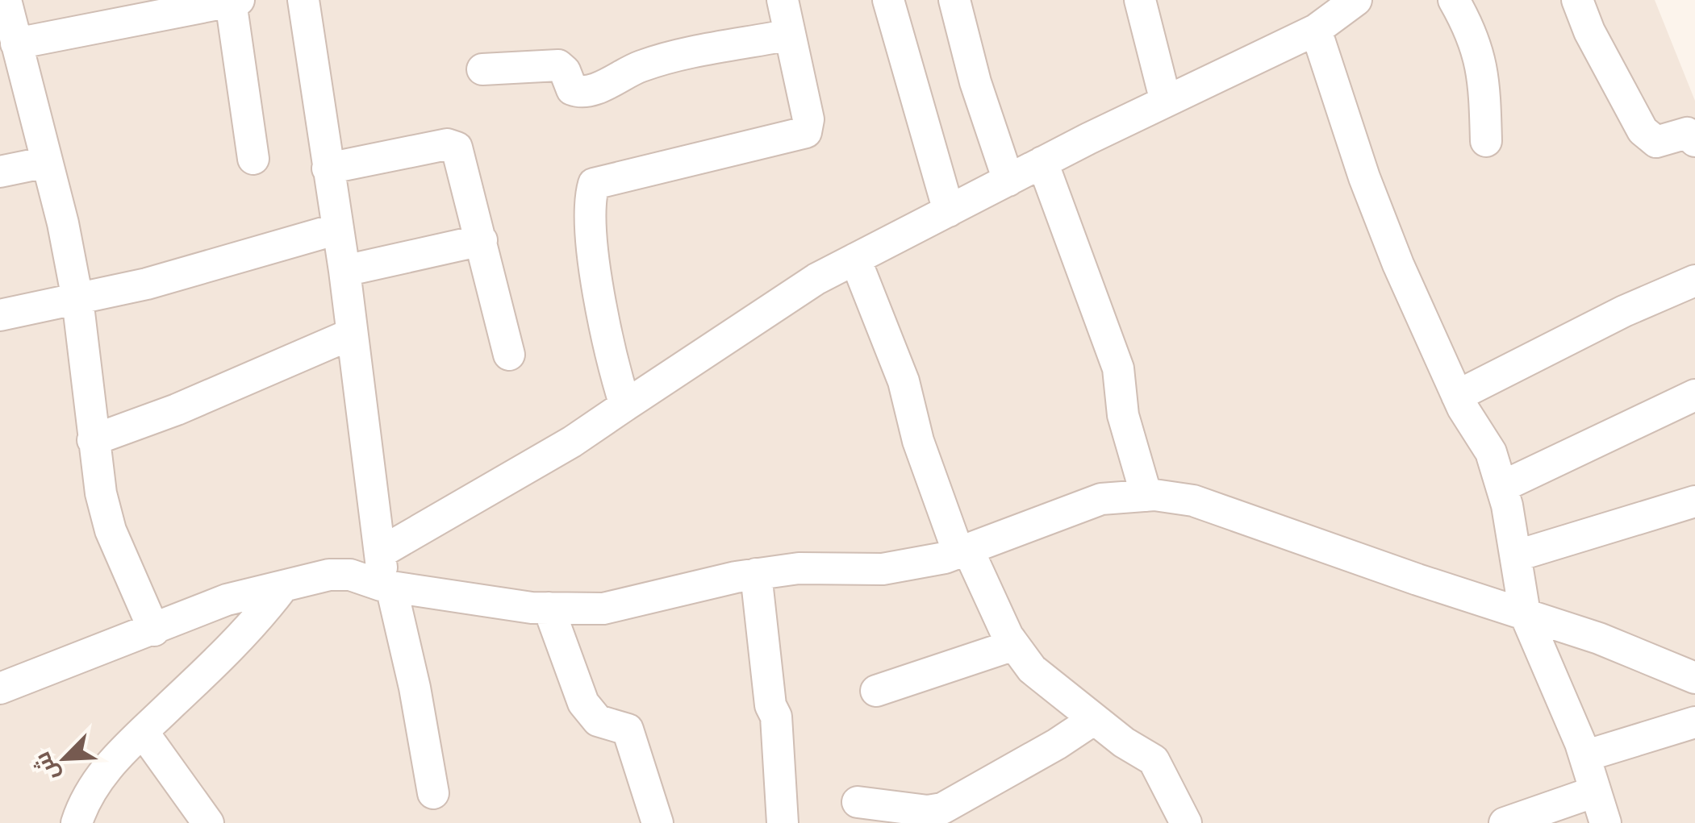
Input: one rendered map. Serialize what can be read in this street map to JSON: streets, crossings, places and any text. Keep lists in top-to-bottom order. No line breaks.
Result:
{"north":"bottom left"}
